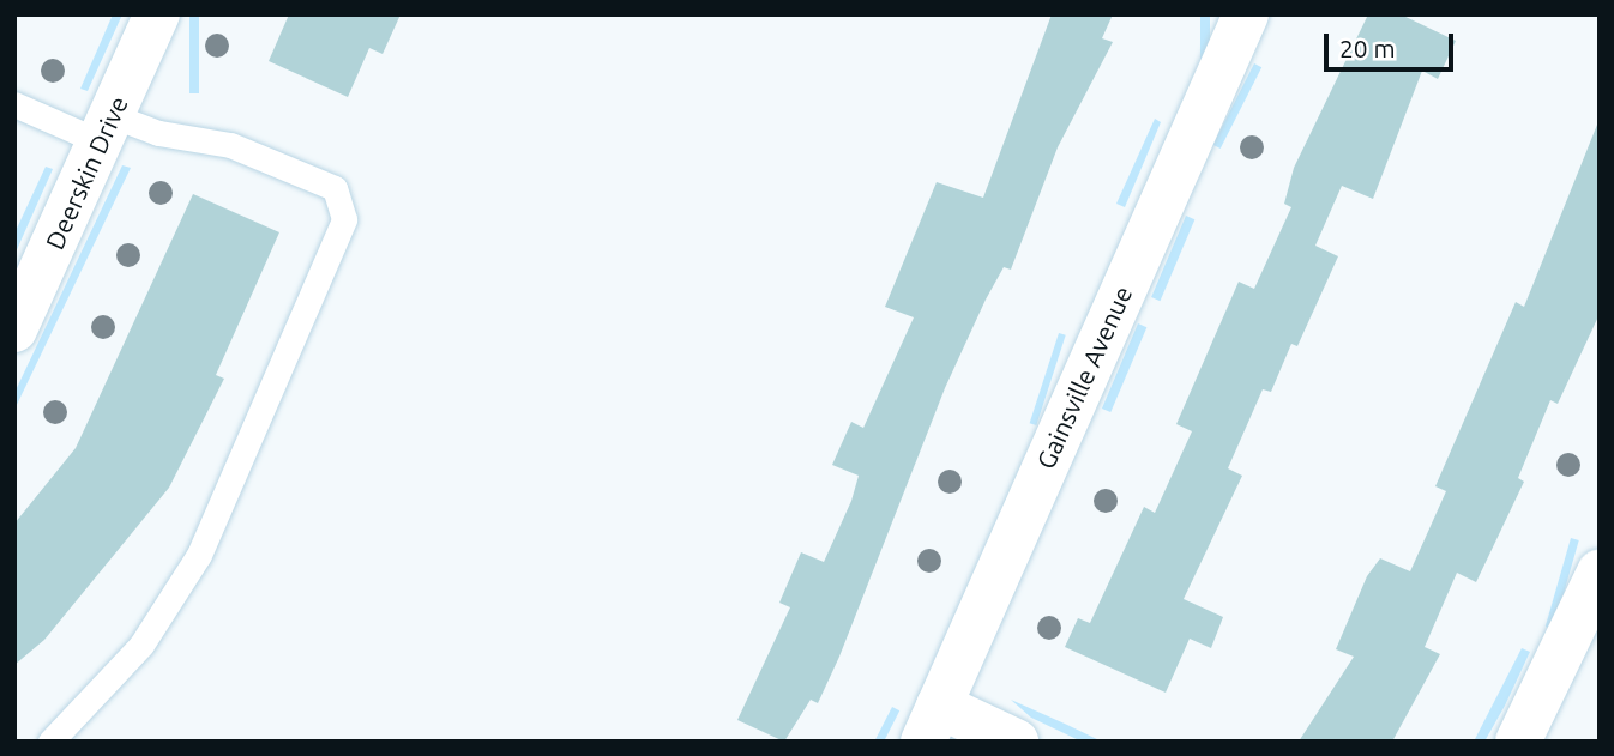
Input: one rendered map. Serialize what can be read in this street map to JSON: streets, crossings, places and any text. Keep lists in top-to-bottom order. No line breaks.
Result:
{"streets":{"street":["Deerskin Drive","Gainsville Avenue"]},"scale_bar":"20 m"}
